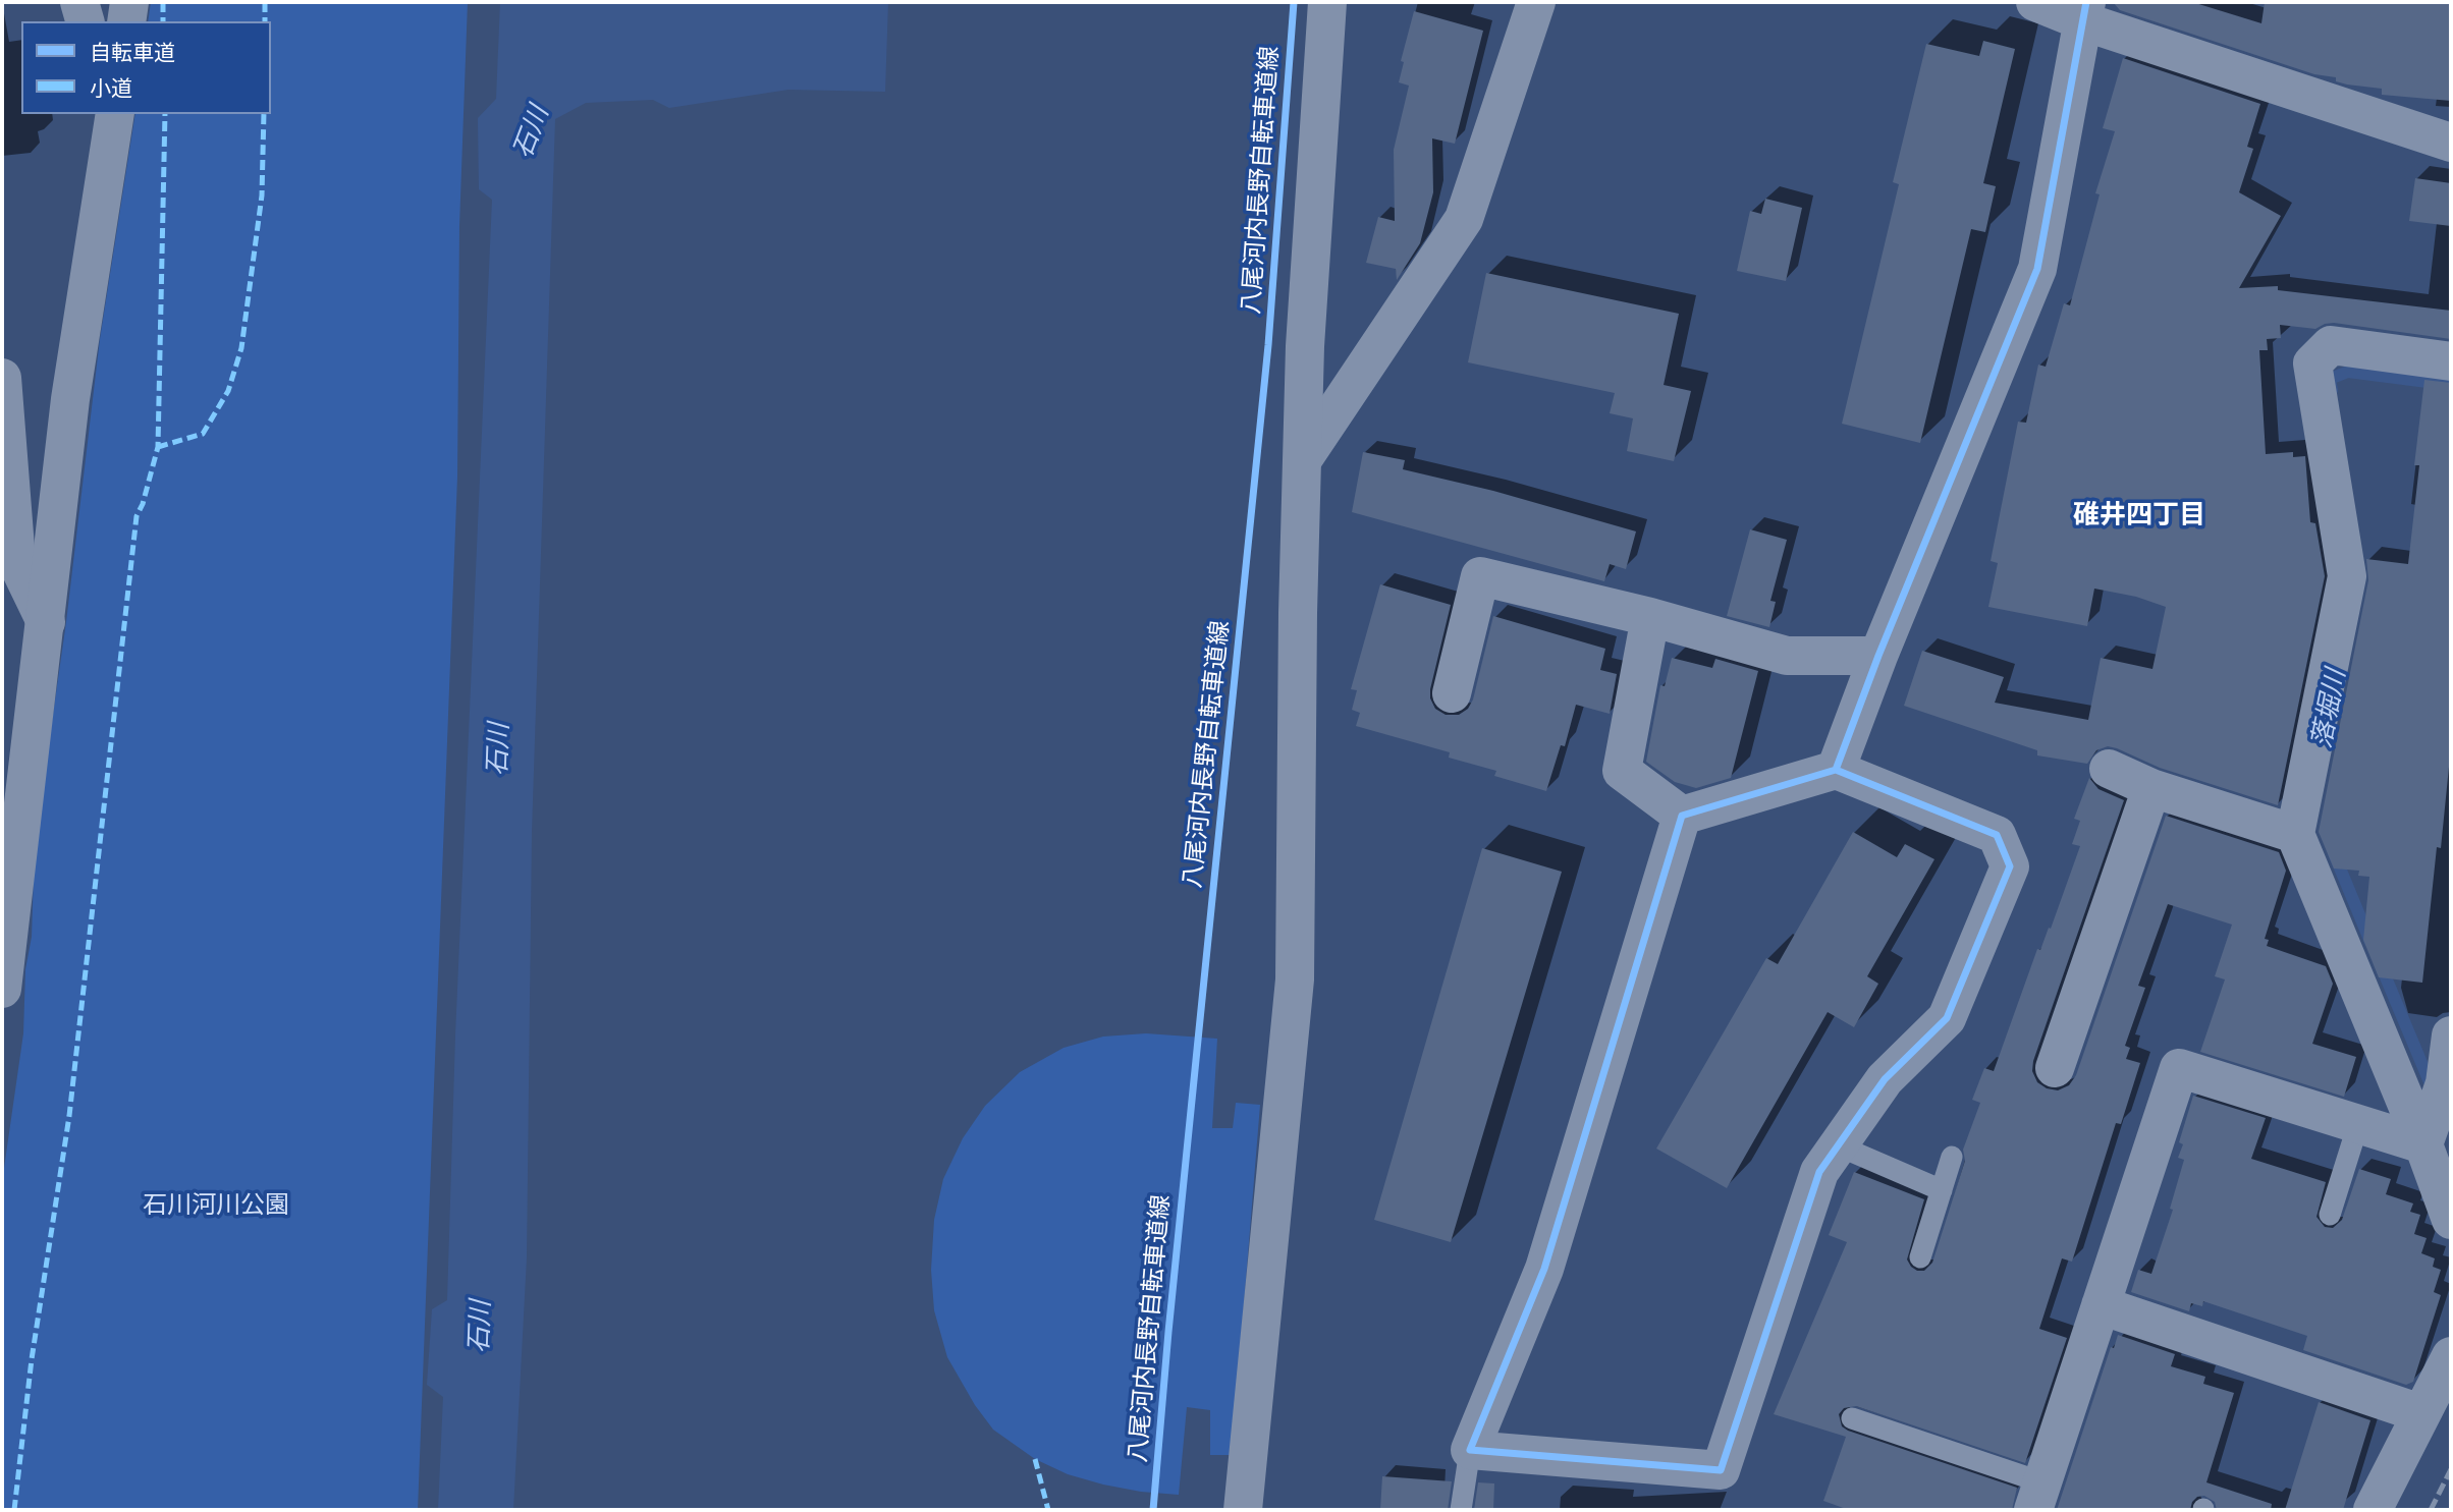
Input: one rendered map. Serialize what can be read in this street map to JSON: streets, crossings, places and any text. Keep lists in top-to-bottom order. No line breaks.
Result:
{"streets":{"cycle path":["八尾河内長野自転車道線"]},"districts":["碓井四丁目"],"water":["石川","落堀川"],"parks":["石川河川公園"],"legend":["自転車道","小道"]}
